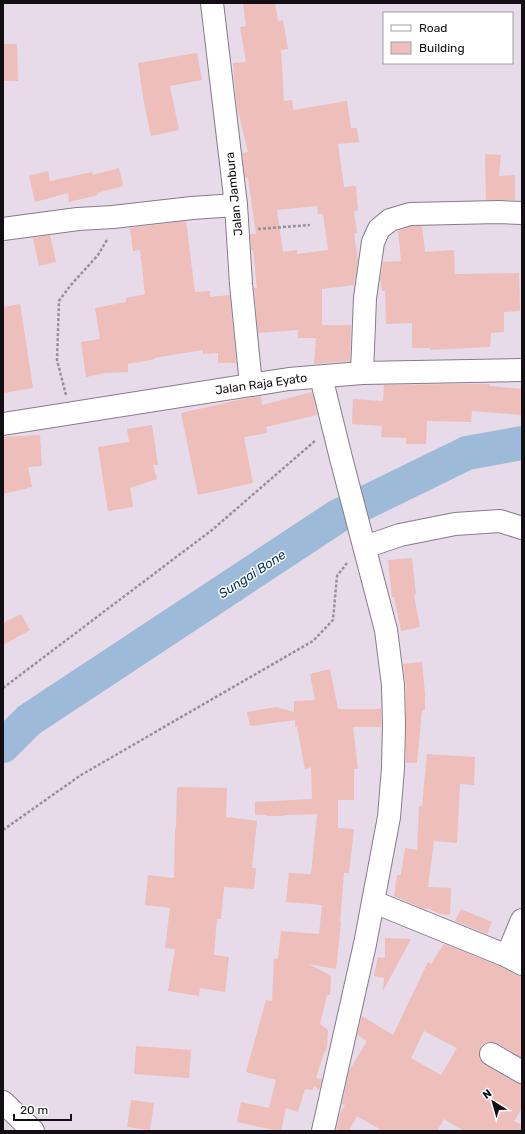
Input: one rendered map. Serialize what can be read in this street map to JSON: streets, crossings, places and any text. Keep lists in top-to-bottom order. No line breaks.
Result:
{"streets":{"street":["Jalan Jambura","Jalan Raja Eyato"]},"crossings":[["Jalan Jambura","Jalan Raja Eyato"]],"water":["Sungai Bone"],"legend":["Road","Building"],"scale_bar":"20 m","north":"top left"}
